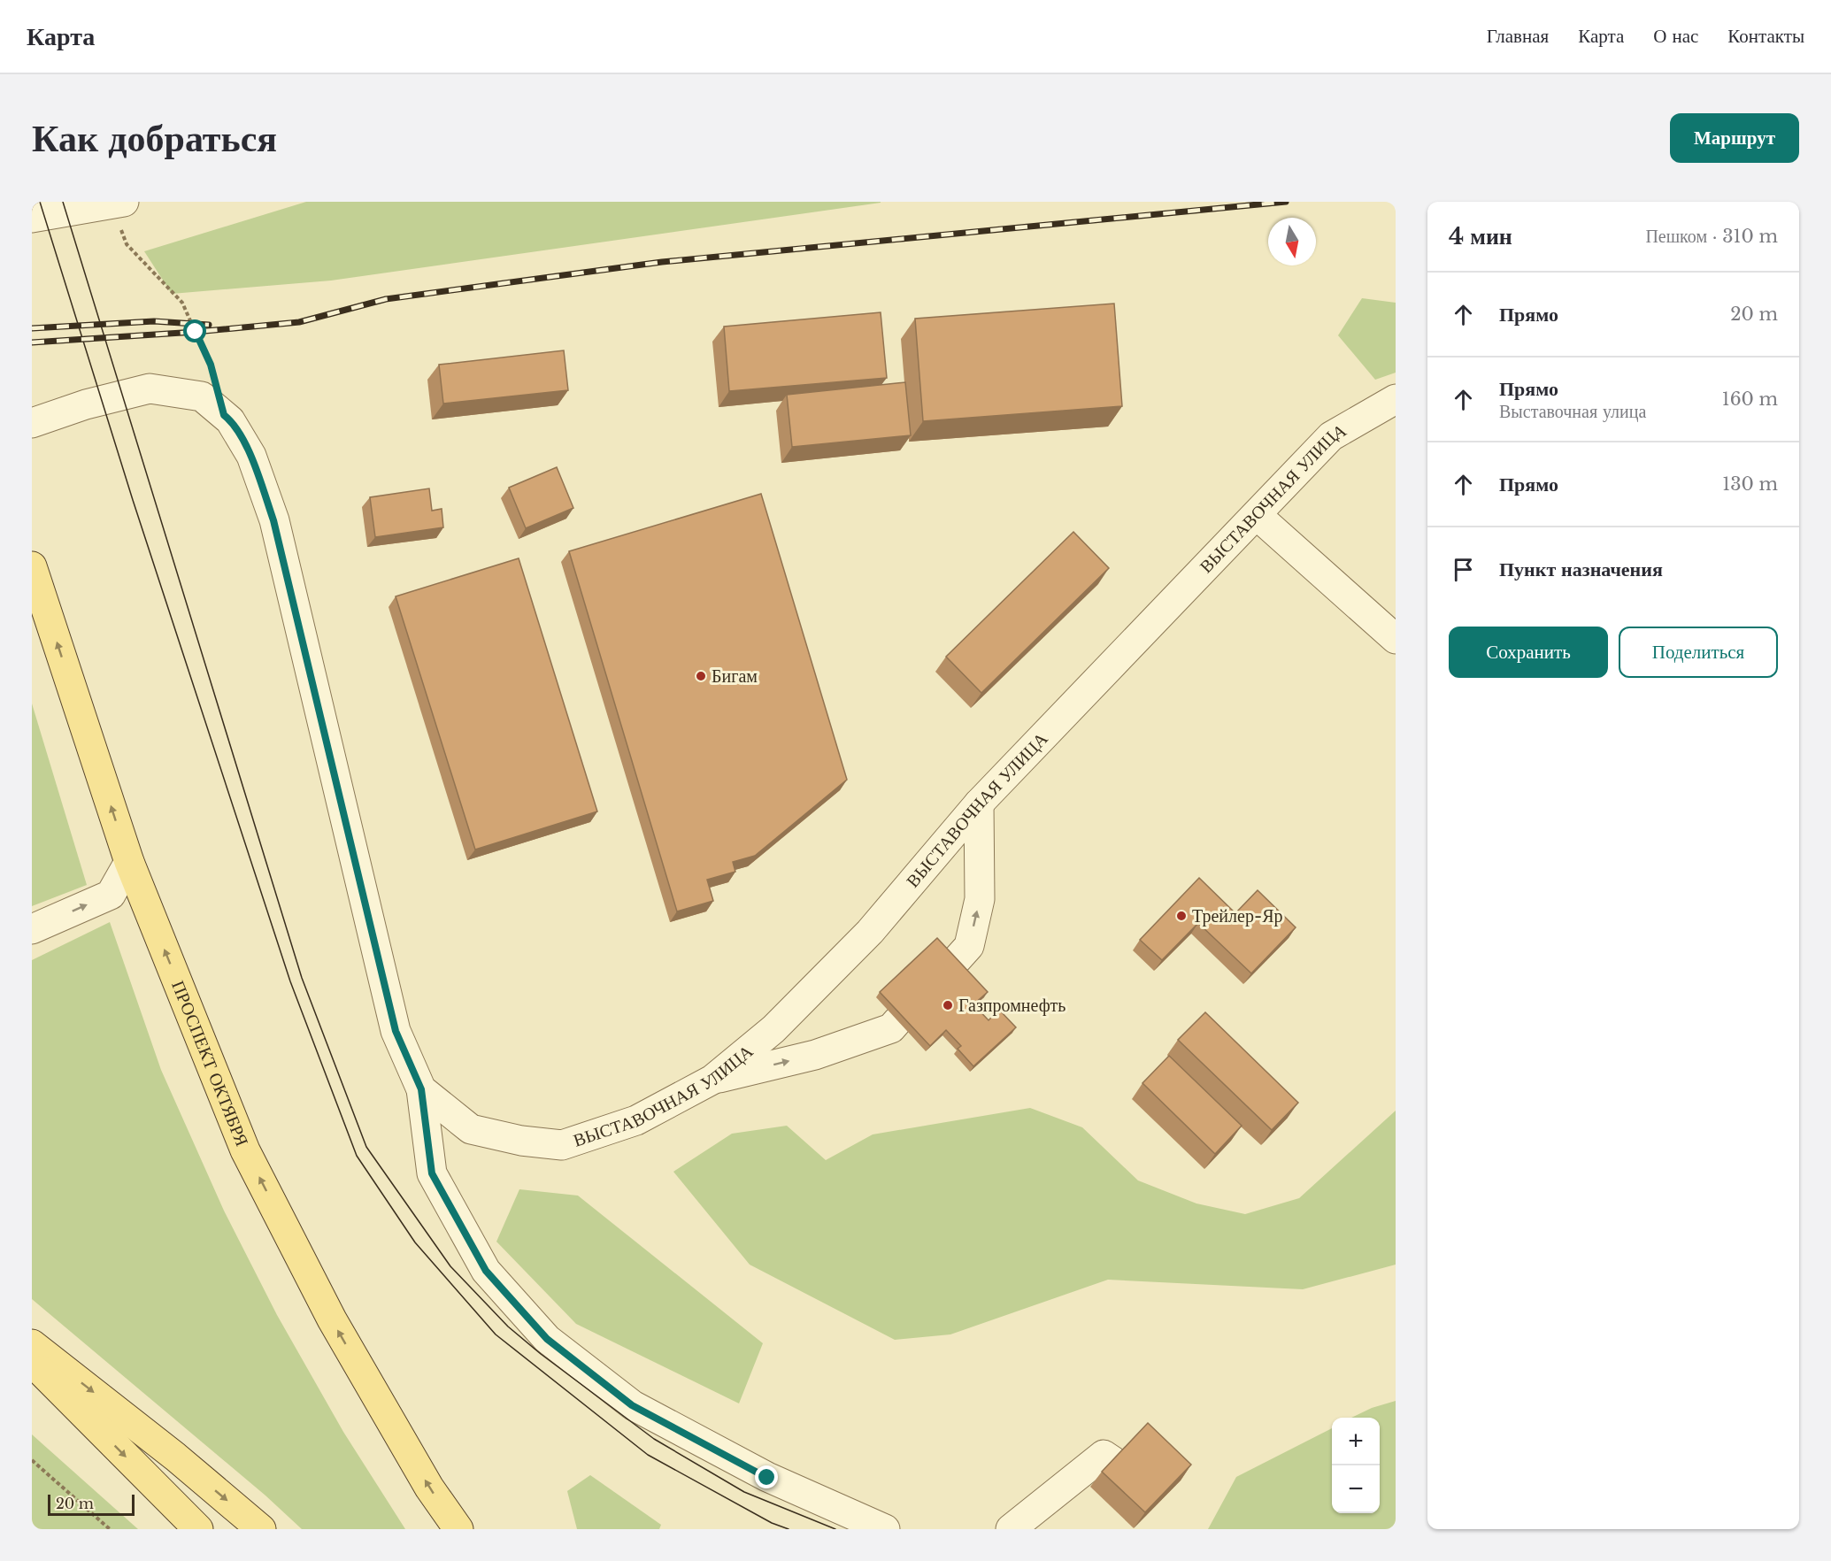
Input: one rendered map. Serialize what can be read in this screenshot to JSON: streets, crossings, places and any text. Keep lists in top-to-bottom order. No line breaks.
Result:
{"streets":{"main road":["ПРОСПЕКТ ОКТЯБРЯ"],"street":["ВЫСТАВОЧНАЯ УЛИЦА"]},"one_way":["ПРОСПЕКТ ОКТЯБРЯ"],"places":["Бигам","Трейлер-Яр","Газпромнефть"],"scale_bar":"20 m","north":"bottom","page":{"header":"Карта","nav":["Главная","Карта","О нас","Контакты"],"buttons":["Маршрут",["Сохранить","Поделиться"]],"title":"Как добраться","heading":["4 мин","Пешком · 310 m"],"list":[["Прямо","20 m"],["Прямо","Выставочная улица","160 m"],["Прямо","130 m"],"Пункт назначения"],"map_buttons":["+","−"],"scale":"20 m"}}
